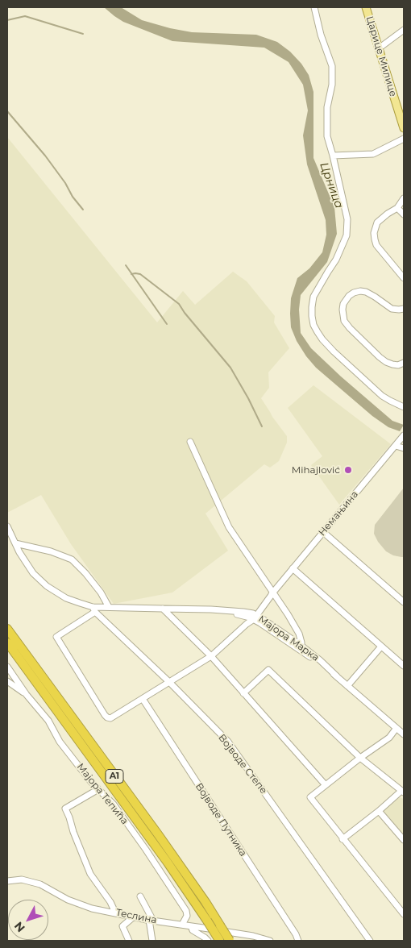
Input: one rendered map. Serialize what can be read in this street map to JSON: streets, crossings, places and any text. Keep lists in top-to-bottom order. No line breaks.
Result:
{"streets":{"highway":["A1"],"main road":["Царице Милице"],"street":["Немањина","Мајора Марка","Војводе Степе","Мајора Тепића","Војводе Путника","Теслина"]},"crossings":[["Немањина","Мајора Марка"],["Мајора Марка","Војводе Степе"],["Мајора Тепића","Теслина"]],"water":["Црница"],"places":["Mihajlović"],"north":"bottom left"}
